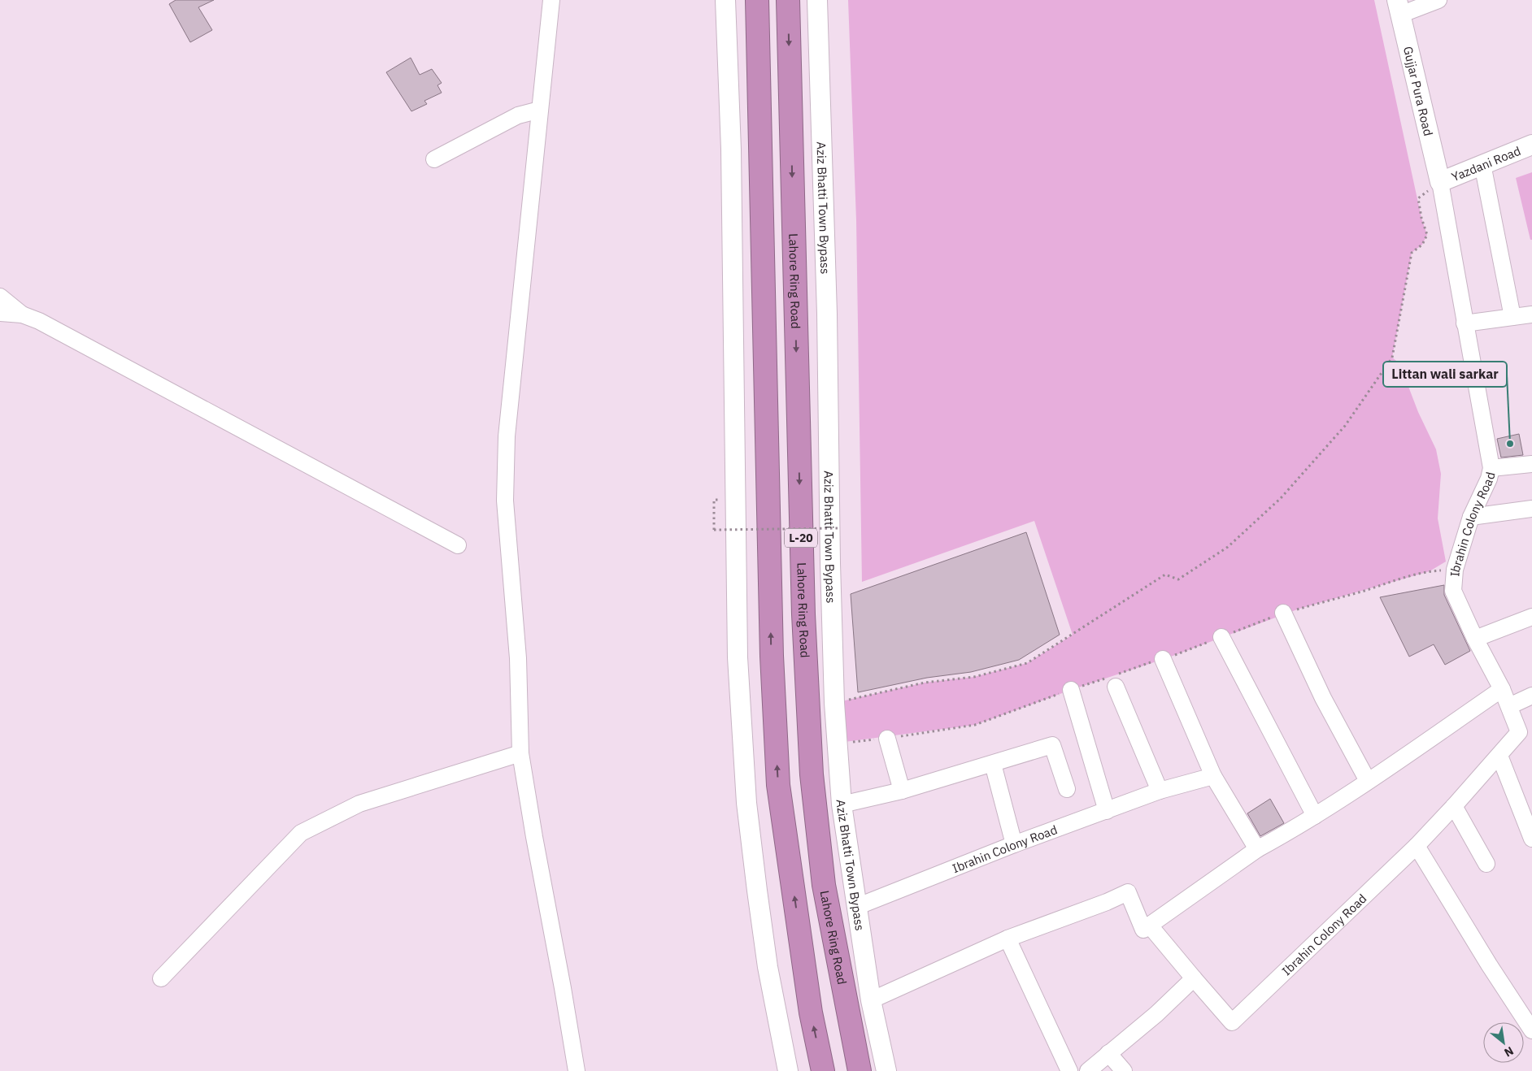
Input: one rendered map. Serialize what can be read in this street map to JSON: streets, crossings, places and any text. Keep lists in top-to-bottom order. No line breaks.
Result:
{"streets":{"highway":["Lahore Ring Road","L-20"],"street":["Gujjar Pura Road","Yazdani Road","Aziz Bhatti Town Bypass","Ibrahin Colony Road"]},"crossings":[["Gujjar Pura Road","Yazdani Road"],["Gujjar Pura Road","Ibrahin Colony Road"],["Yazdani Road","Ibrahin Colony Road"],["Aziz Bhatti Town Bypass","Ibrahin Colony Road"]],"places":["Littan wali sarkar"],"north":"bottom right"}
